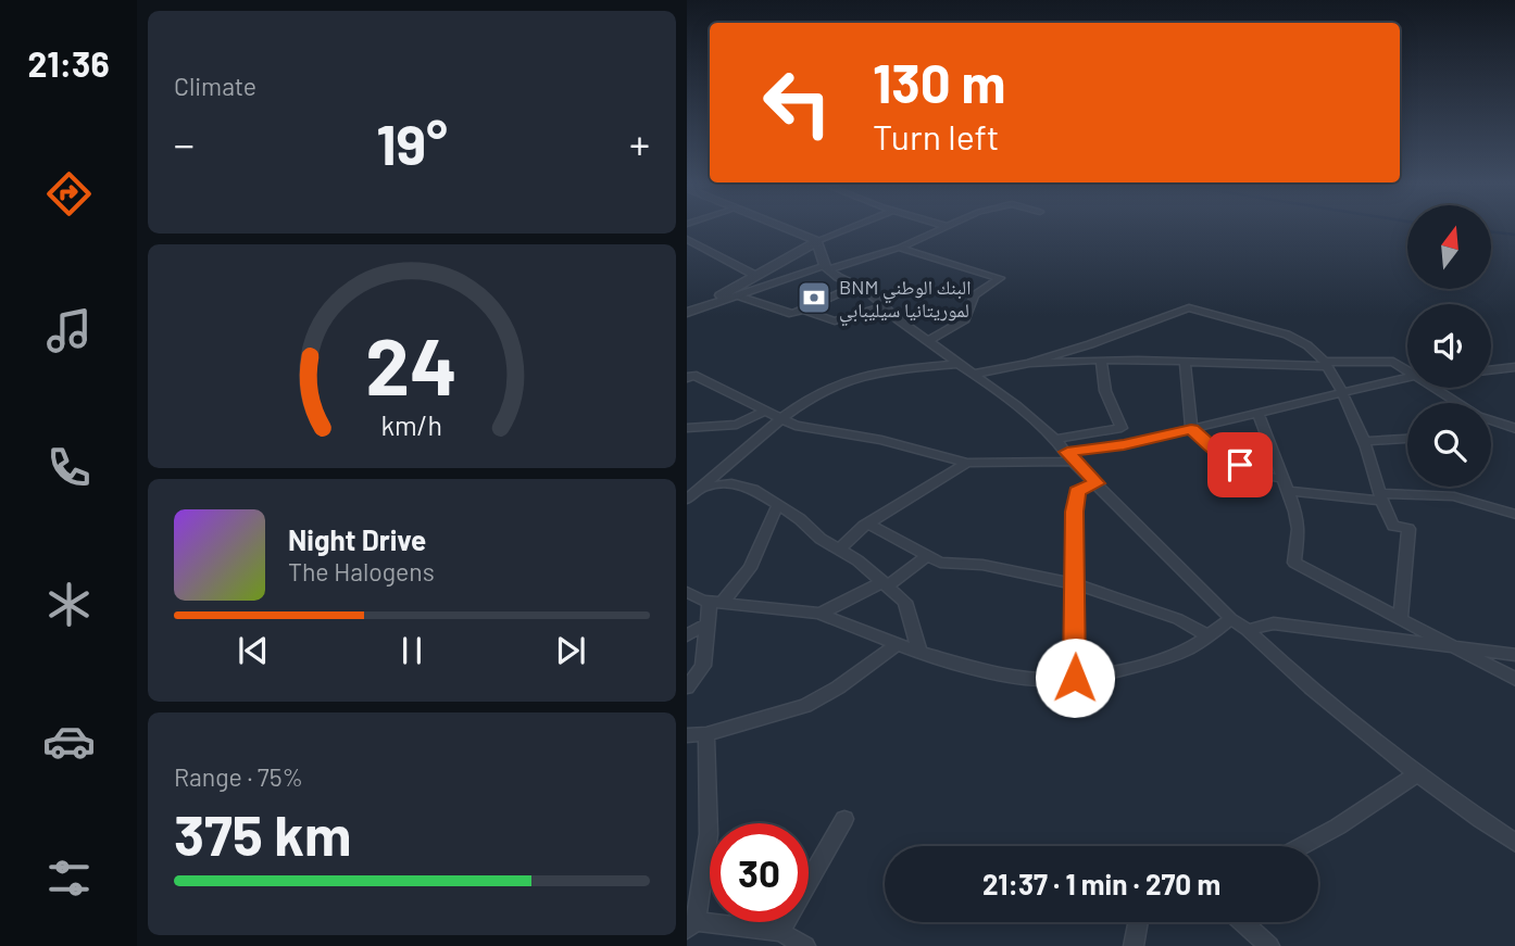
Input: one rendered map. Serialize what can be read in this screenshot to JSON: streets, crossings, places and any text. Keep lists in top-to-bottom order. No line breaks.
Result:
{"places":{"bank":["BNM البنك الوطني لموريتانيا سيليبابي"]},"north":"top","page":{"tabs":"21:36","tile":["Climate",["Range · 75%","375 km"]],"turn":["130 m","Turn left"],"heat":["−","19°","+"],"song":["Night Drive","The Halogens"],"limit":"30","trip":"21:37 · 1 min · 270 m","gauge":["24","km/h"]}}
